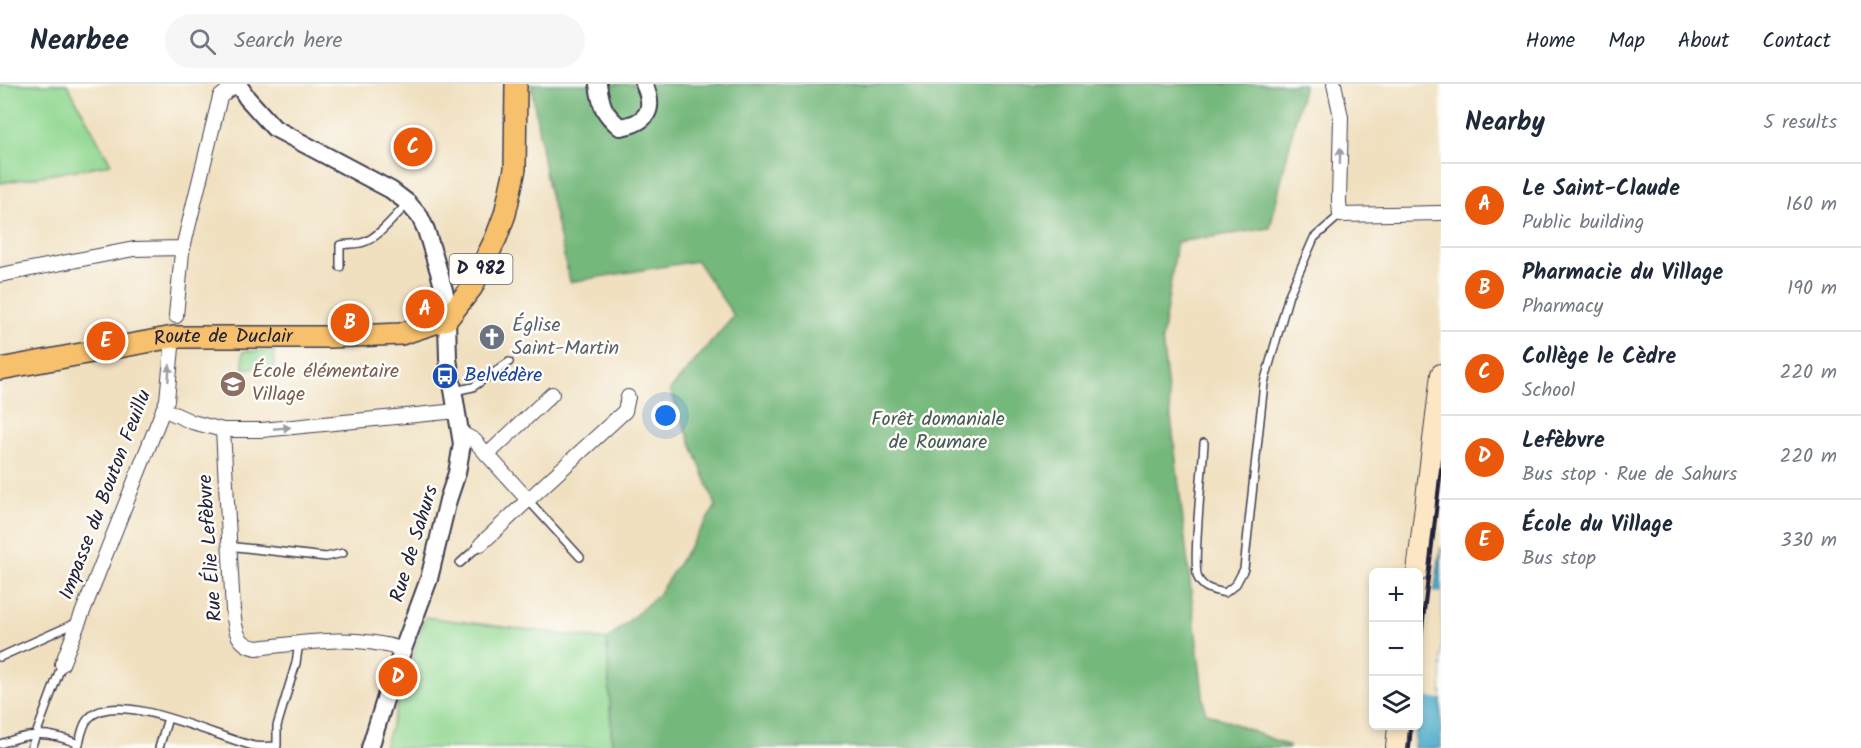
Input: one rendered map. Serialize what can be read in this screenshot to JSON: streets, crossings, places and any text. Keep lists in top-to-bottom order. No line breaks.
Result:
{"streets":{"main road":["D 982","Route de Duclair"],"street":["Impasse du Bouton Feuillu","Rue de Sahurs","Rue Élie Lefèbvre"]},"crossings":[["D 982","Route de Duclair"],["D 982","Rue de Sahurs"],["Route de Duclair","Impasse du Bouton Feuillu"],["Route de Duclair","Rue de Sahurs"],["Rue de Sahurs","Rue Élie Lefèbvre"]],"parks":["Forêt domaniale de Roumare"],"places":{"church":["Église Saint-Martin"],"bus stop":["Belvédère"],"school or university":["École élémentaire Village"]},"page":{"header":"Nearbee","search":"Search here","nav":["Home","Map","About","Contact"],"heading":["Nearby","5 results"],"pins":["C","A","B","E","D"],"list":[{"mark":"A","name":"Le Saint-Claude","note":"Public building","value":"160 m"},{"mark":"B","name":"Pharmacie du Village","note":"Pharmacy","value":"190 m"},{"mark":"C","name":"Collège le Cèdre","note":"School","value":"220 m"},{"mark":"D","name":"Lefèbvre","note":"Bus stop · Rue de Sahurs","value":"220 m"},{"mark":"E","name":"École du Village","note":"Bus stop","value":"330 m"}],"map_buttons":["+","−"]}}
